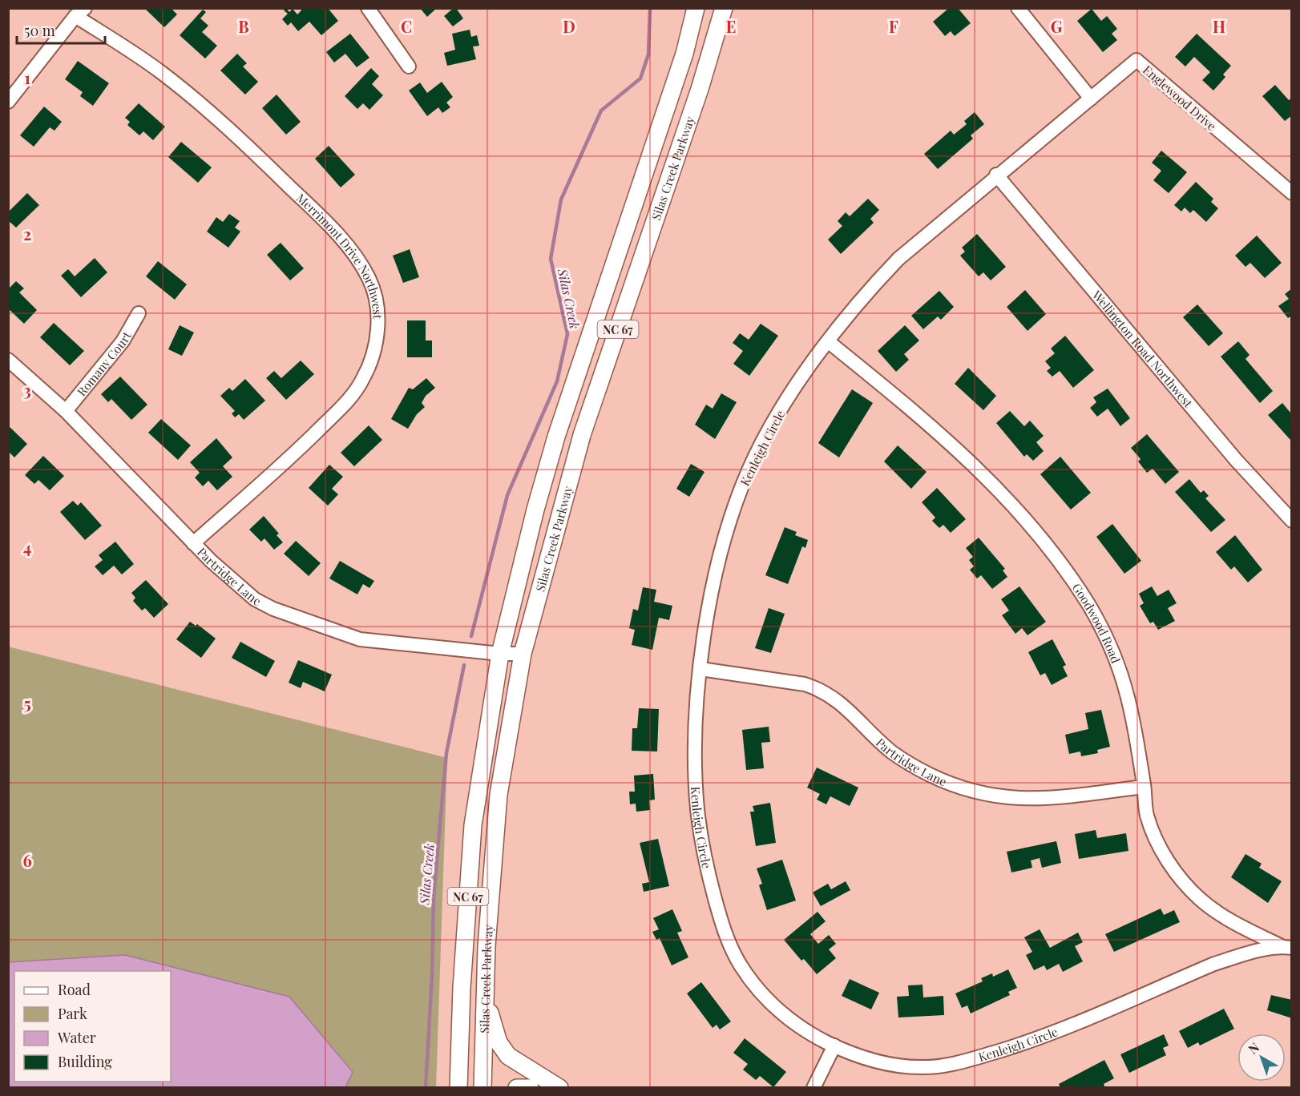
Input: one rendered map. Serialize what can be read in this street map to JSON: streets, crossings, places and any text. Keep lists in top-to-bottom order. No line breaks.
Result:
{"streets":{"main road":["Silas Creek Parkway","NC 67"],"street":["Englewood Drive","Merrimont Drive Northwest","Wellington Road Northwest","Romany Court","Kenleigh Circle","Partridge Lane","Goodwood Road"]},"crossings":[["Englewood Drive","Kenleigh Circle"],["Silas Creek Parkway","Partridge Lane"],["Merrimont Drive Northwest","Partridge Lane"],["Wellington Road Northwest","Kenleigh Circle"],["Romany Court","Partridge Lane"],["Kenleigh Circle","Partridge Lane"],["Kenleigh Circle","Goodwood Road"],["Partridge Lane","Goodwood Road"]],"water":["Silas Creek"],"legend":["Road","Park","Water","Building"],"scale_bar":"50 m","north":"top left","grid":{"columns":["B","C","D","E","F","G","H"],"rows":["1","2","3","4","5","6"]}}
